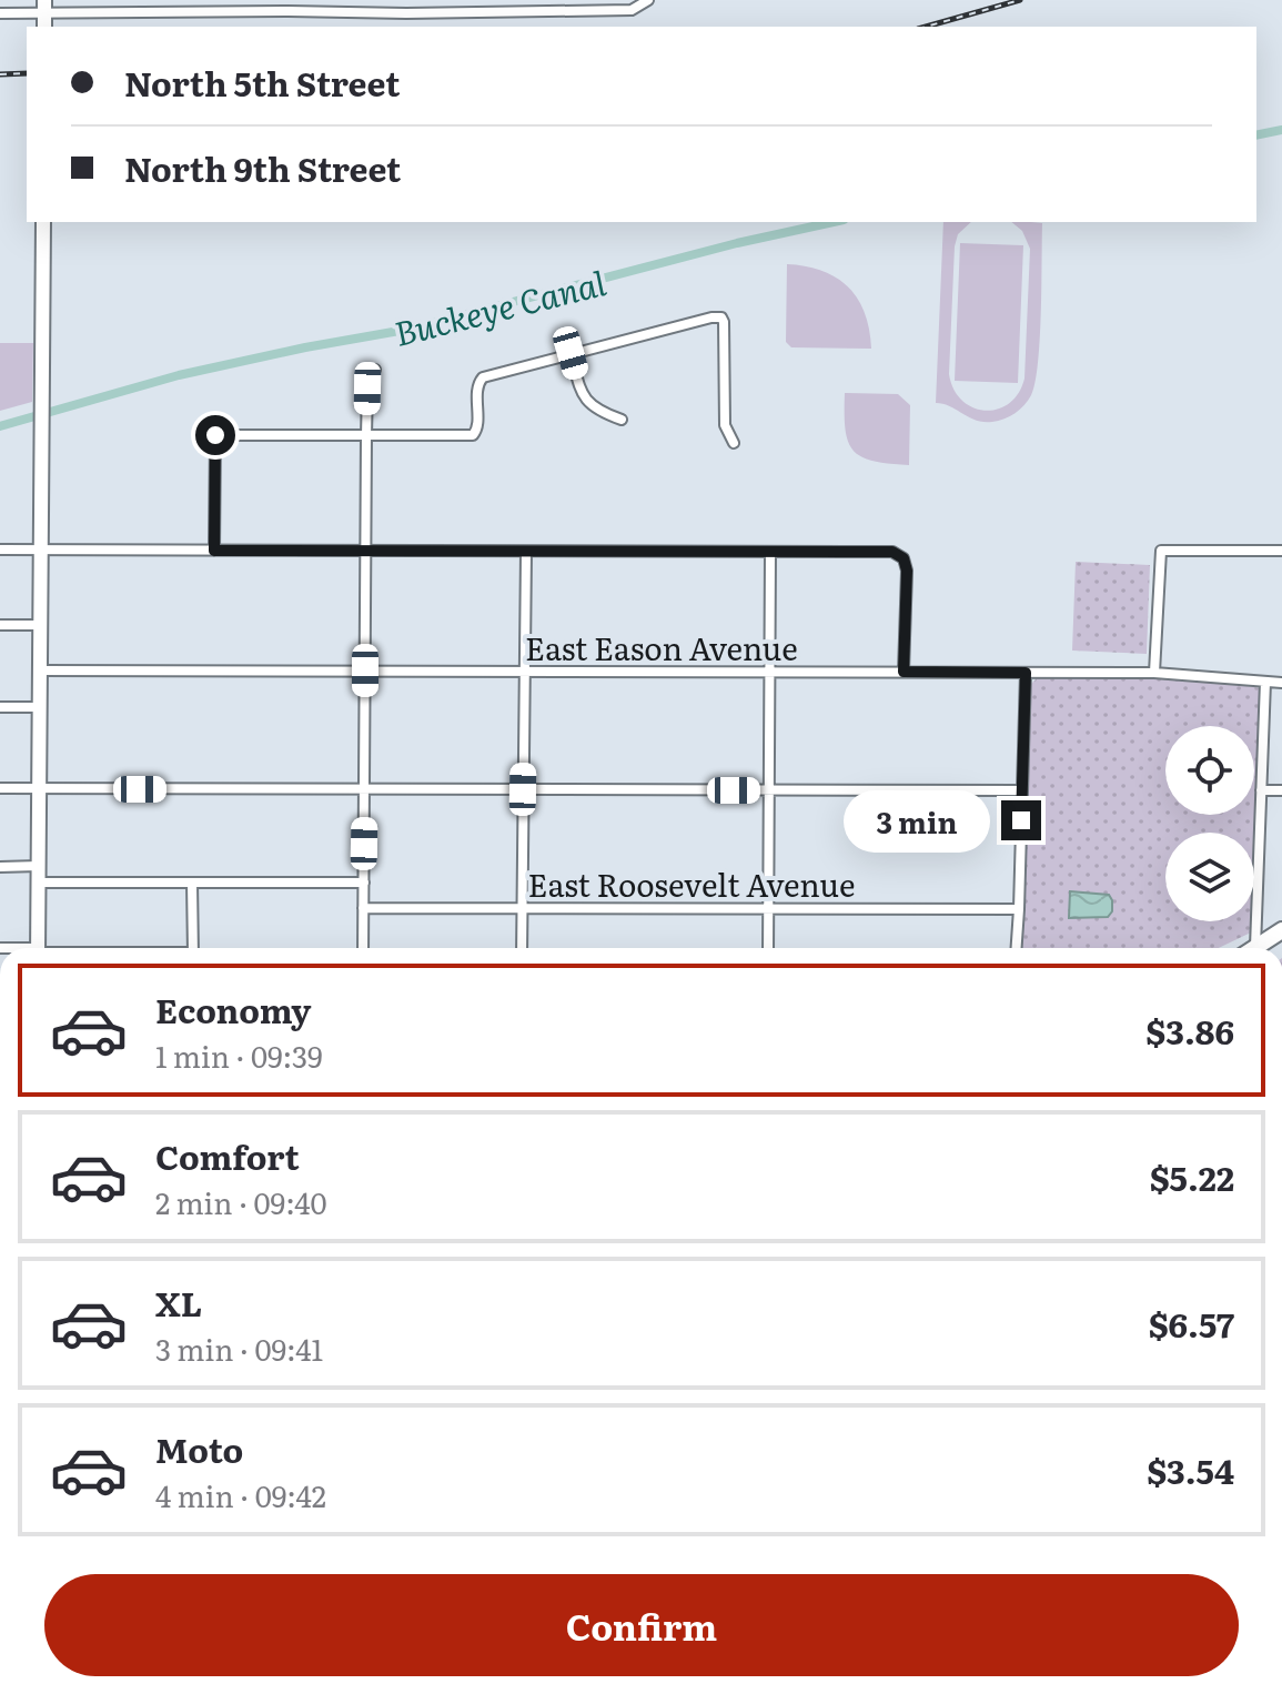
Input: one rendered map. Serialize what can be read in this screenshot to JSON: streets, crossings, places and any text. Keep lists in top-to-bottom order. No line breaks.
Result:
{"streets":{"street":["East Eason Avenue","East Roosevelt Avenue"]},"water":["Buckeye Canal"],"page":{"banner":["North 5th Street","North 9th Street"],"bubble":"3 min","list":[{"name":"Economy","note":"1 min · 09:39","value":"$3.86"},{"name":"Comfort","note":"2 min · 09:40","value":"$5.22"},{"name":"XL","note":"3 min · 09:41","value":"$6.57"},{"name":"Moto","note":"4 min · 09:42","value":"$3.54"}],"buttons":"Confirm"}}
